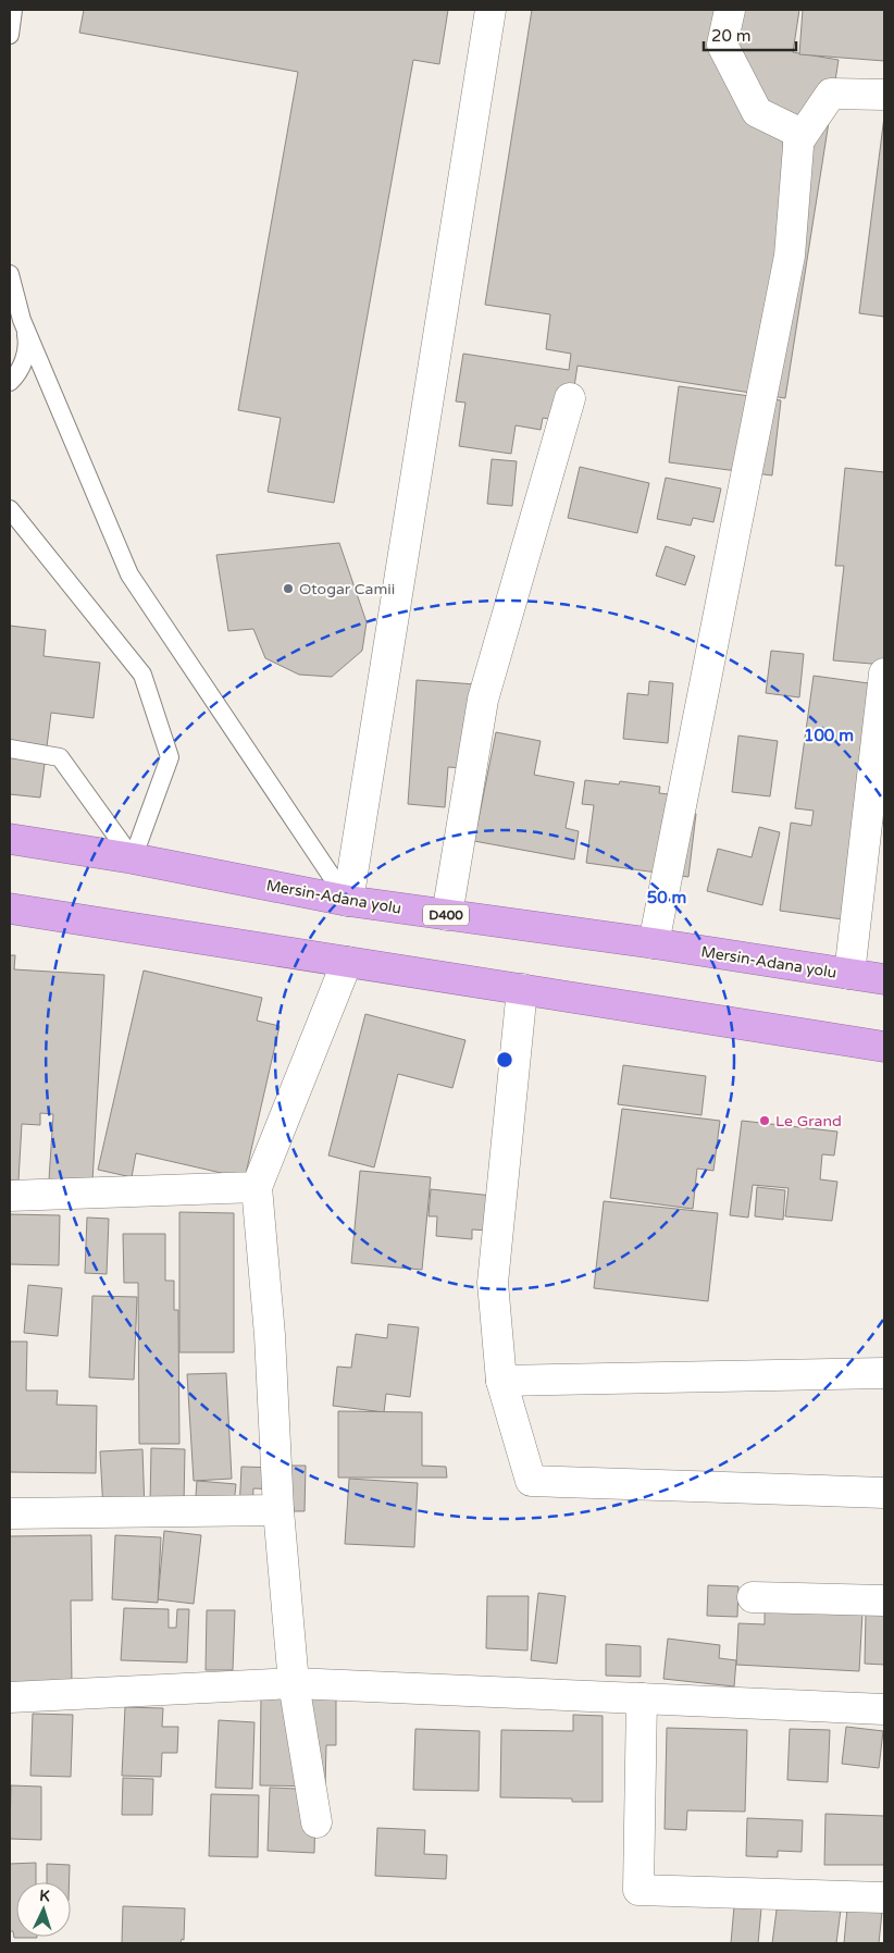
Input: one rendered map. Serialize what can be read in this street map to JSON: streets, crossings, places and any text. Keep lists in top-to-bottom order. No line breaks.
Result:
{"streets":{"highway":["Mersin-Adana yolu","D400"]},"places":["Otogar Camii","Le Grand"],"scale_bar":"20 m","north":"top","rings":["100 m","50 m"]}
